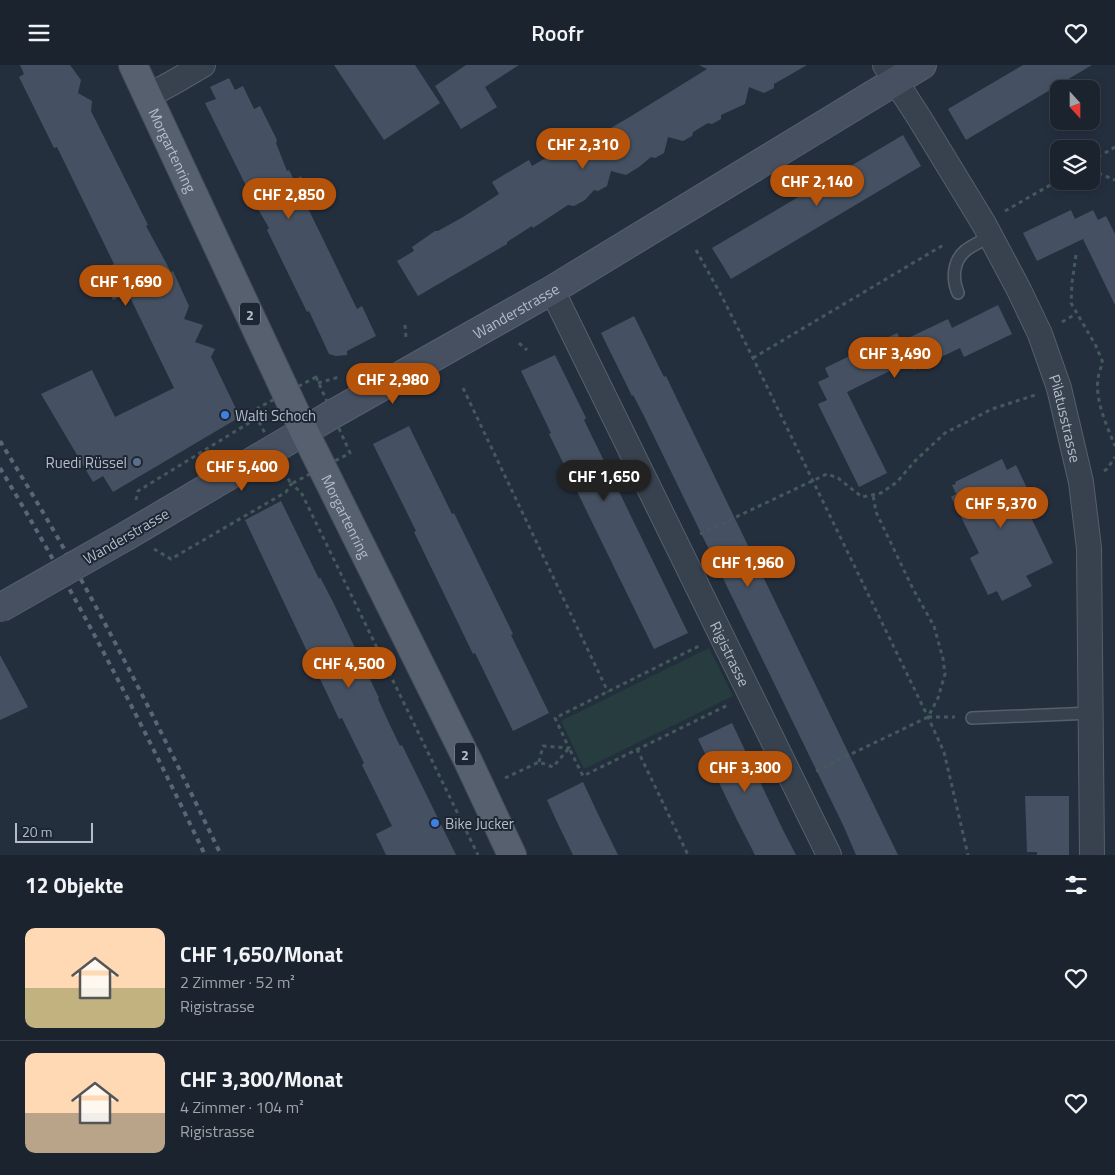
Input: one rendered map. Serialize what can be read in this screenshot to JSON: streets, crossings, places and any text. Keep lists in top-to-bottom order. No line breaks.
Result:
{"streets":{"main road":["Morgartenring","2"],"street":["Wanderstrasse","Pilatusstrasse","Rigistrasse"]},"crossings":[["Morgartenring","Wanderstrasse"],["Wanderstrasse","Pilatusstrasse"],["Wanderstrasse","Rigistrasse"]],"places":["Walti Schoch","Ruedi Rüssel","Bike Jucker"],"scale_bar":"20 m","north":"bottom","page":{"header":"Roofr","price":["CHF 2,310","CHF 2,140","CHF 2,850","CHF 1,690","CHF 3,490","CHF 2,980","CHF 5,400","CHF 1,650","CHF 5,370","CHF 1,960","CHF 4,500","CHF 3,300"],"scale":"20 m","heading":"12 Objekte","list":[{"name":"CHF 1,650/Monat","note":"2 Zimmer · 52 m² · Rigistrasse"},{"name":"CHF 3,300/Monat","note":"4 Zimmer · 104 m² · Rigistrasse"}]}}
